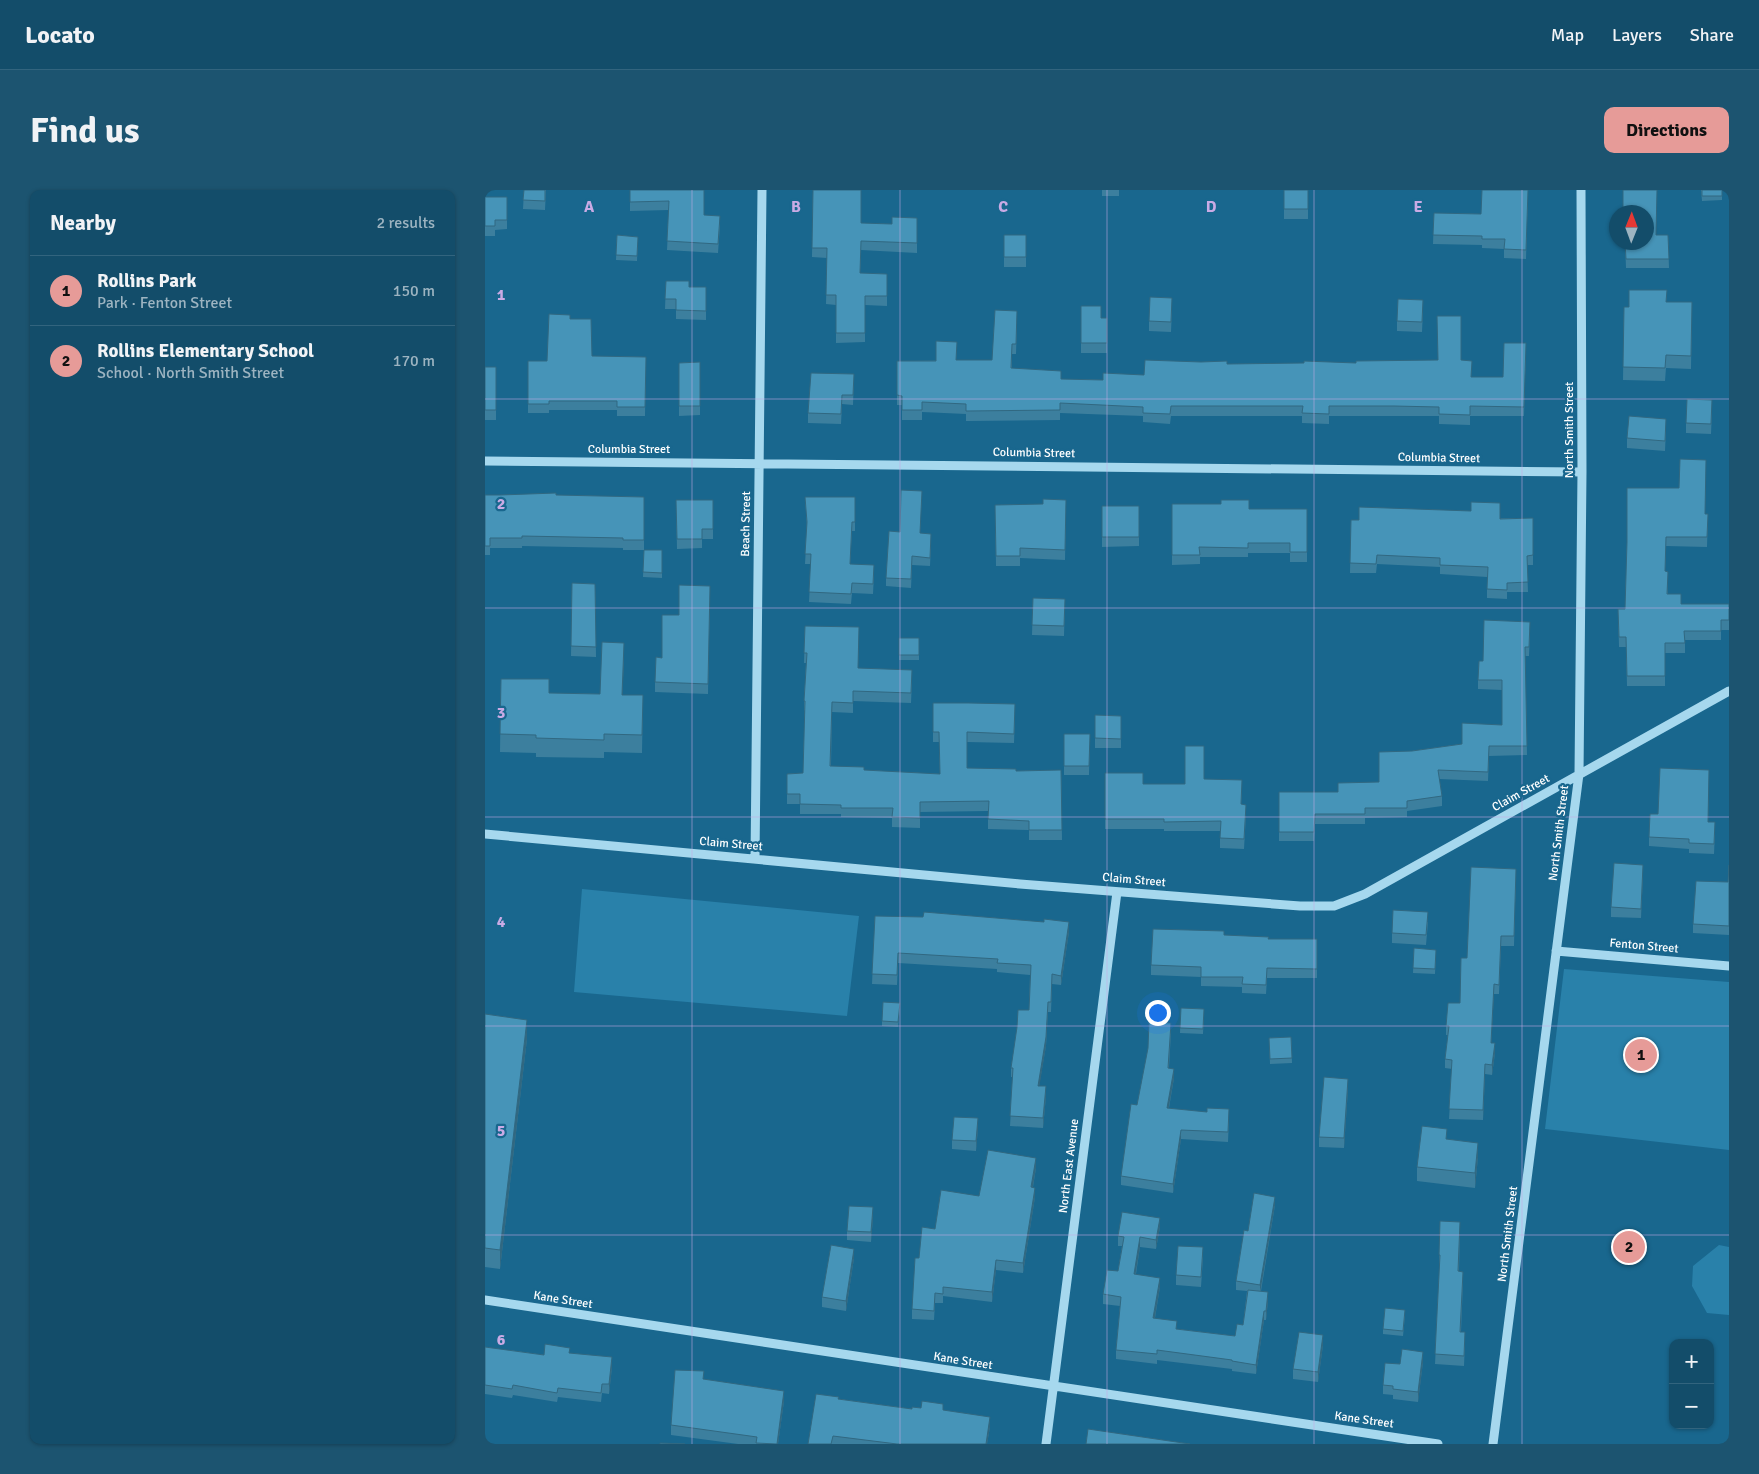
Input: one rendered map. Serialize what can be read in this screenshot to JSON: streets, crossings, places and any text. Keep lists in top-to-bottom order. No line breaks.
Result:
{"streets":{"street":["North Smith Street","Columbia Street","Beach Street","Claim Street","Fenton Street","North East Avenue","Kane Street"]},"crossings":[["North Smith Street","Columbia Street"],["North Smith Street","Claim Street"],["North Smith Street","Fenton Street"],["Columbia Street","Beach Street"],["Beach Street","Claim Street"],["Claim Street","North East Avenue"],["North East Avenue","Kane Street"]],"north":"top","page":{"header":"Locato","nav":["Map","Layers","Share"],"buttons":"Directions","title":"Find us","heading":["Nearby","2 results"],"list":[{"mark":"1","name":"Rollins Park","note":"Park · Fenton Street","value":"150 m"},{"mark":"2","name":"Rollins Elementary School","note":"School · North Smith Street","value":"170 m"}],"pins":["1","2"],"map_buttons":["+","−"]},"grid":{"columns":["A","B","C","D","E"],"rows":["1","2","3","4","5","6"]}}
